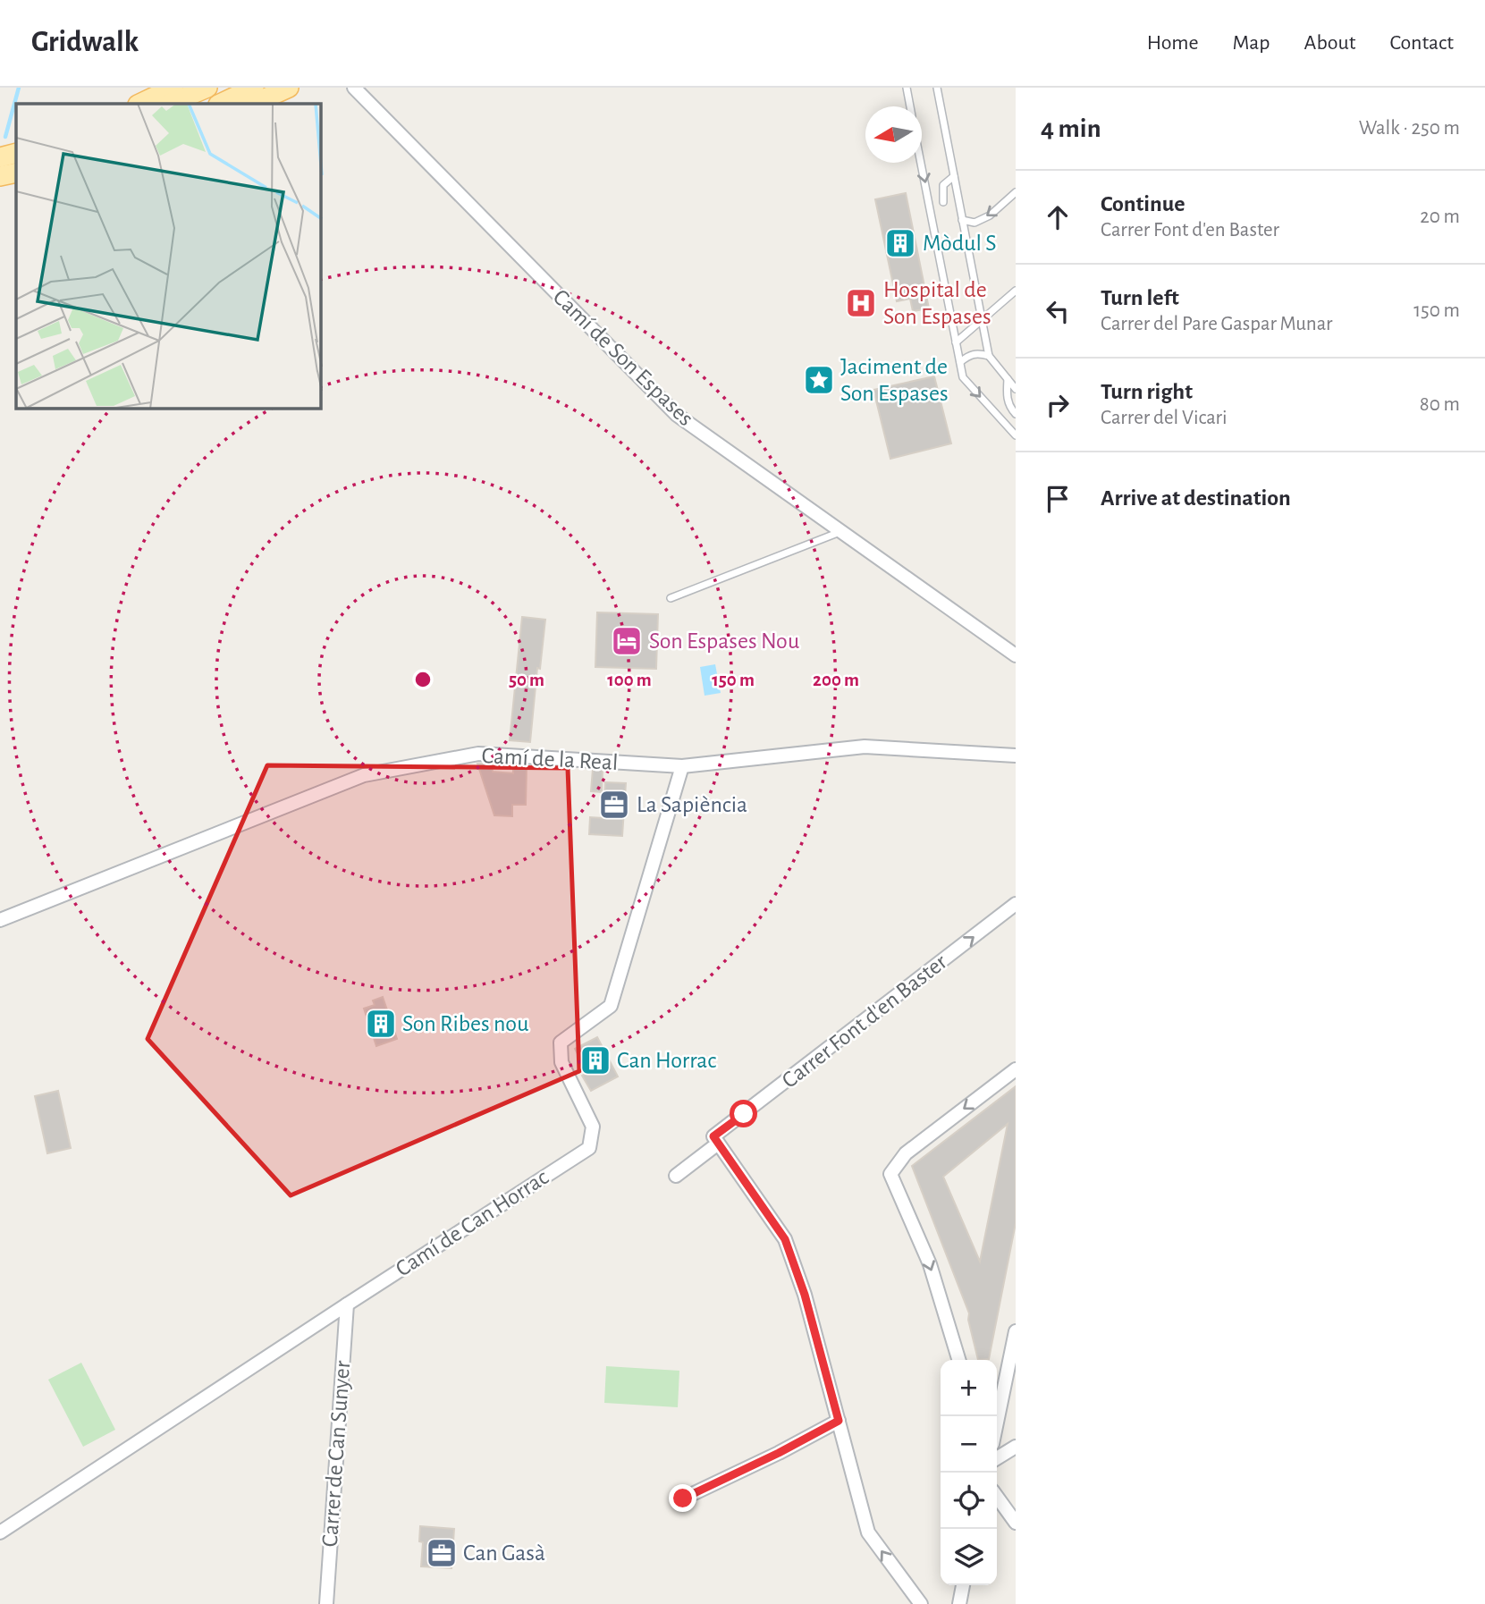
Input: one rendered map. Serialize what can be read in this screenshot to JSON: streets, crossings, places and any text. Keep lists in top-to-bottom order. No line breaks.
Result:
{"streets":{"street":["Camí de Son Espases","Camí de la Real","Carrer Font d'en Baster","Camí de Can Horrac","Carrer de Can Sunyer"]},"crossings":[["Camí de la Real","Camí de Can Horrac"],["Camí de Can Horrac","Carrer de Can Sunyer"]],"one_way":["Carrer Font d'en Baster"],"places":{"building":["Mòdul S","Son Ribes nou","Can Horrac"],"hospital":["Hospital de Son Espases"],"place":["Jaciment de Son Espases"],"hotel":["Son Espases Nou"],"office":["La Sapiència","Can Gasà"]},"north":"left","page":{"header":"Gridwalk","nav":["Home","Map","About","Contact"],"heading":["4 min","Walk · 250 m"],"list":[["Continue","Carrer Font d'en Baster","20 m"],["Turn left","Carrer del Pare Gaspar Munar","150 m"],["Turn right","Carrer del Vicari","80 m"],"Arrive at destination"],"map_buttons":["+","−"]},"rings":["50 m","100 m","150 m","200 m"]}
